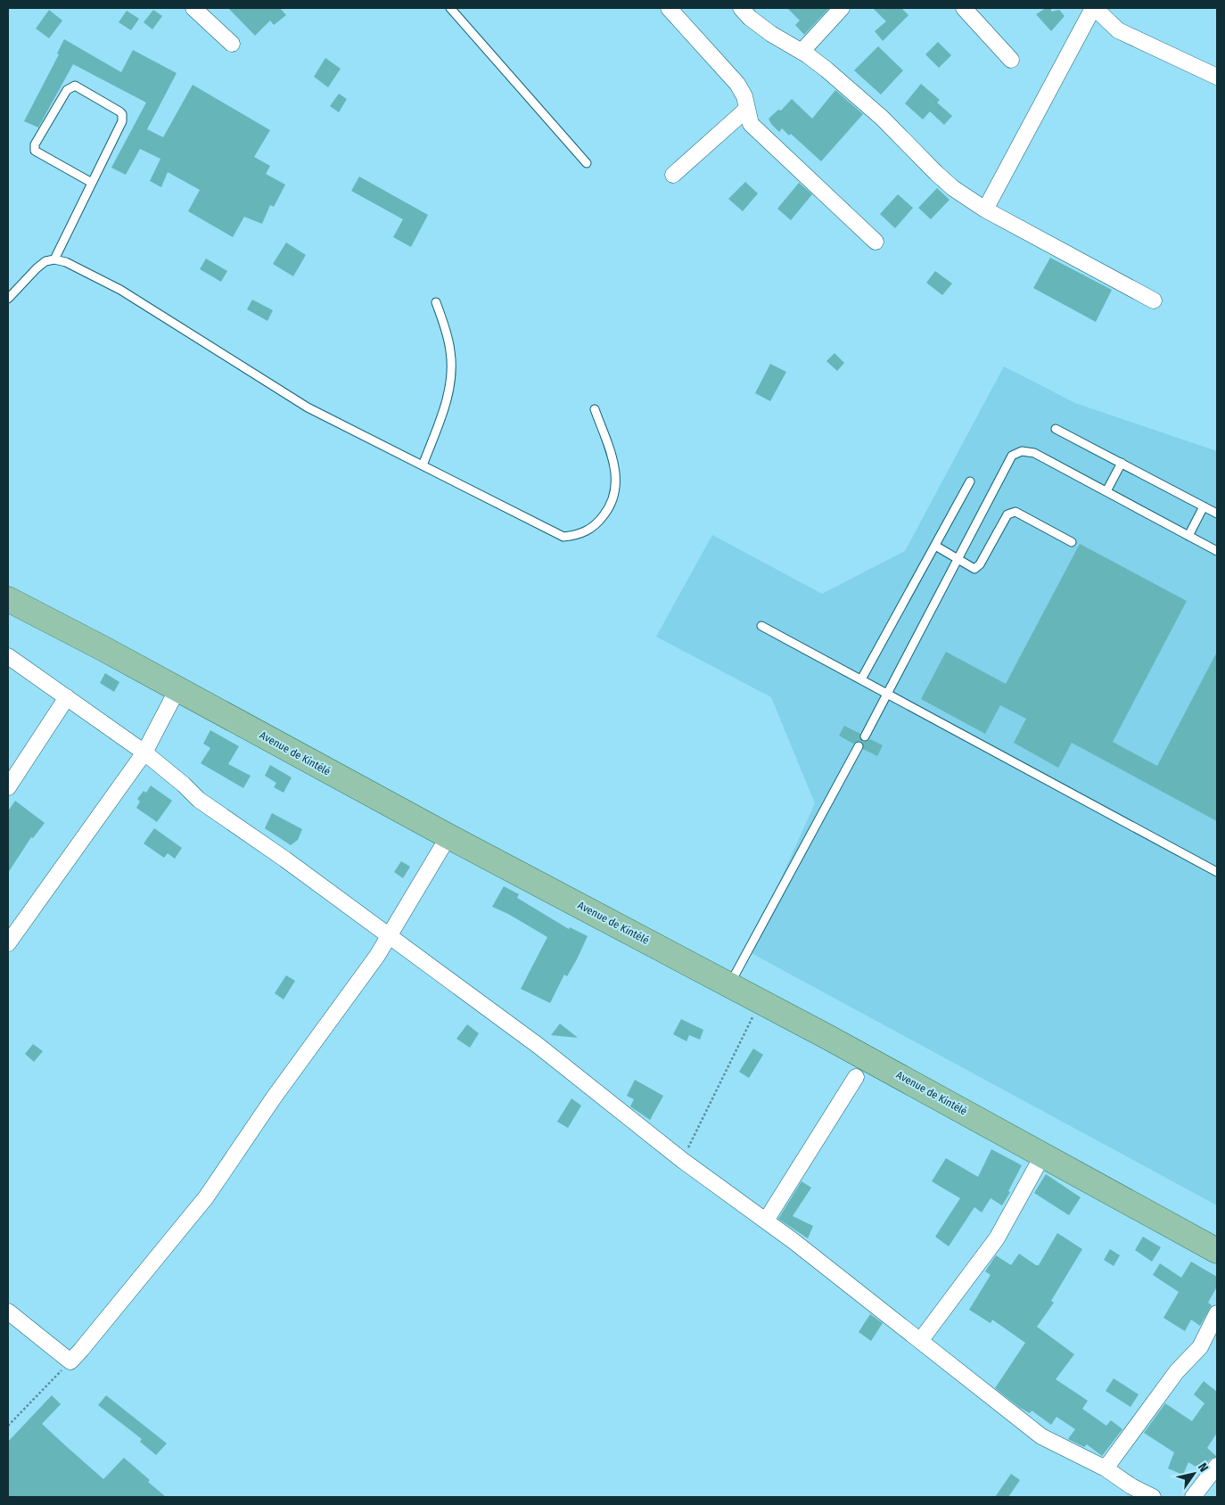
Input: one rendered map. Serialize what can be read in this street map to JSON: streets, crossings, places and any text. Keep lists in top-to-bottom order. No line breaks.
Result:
{"streets":{"main road":["Avenue de Kintélé"]},"north":"top right"}
